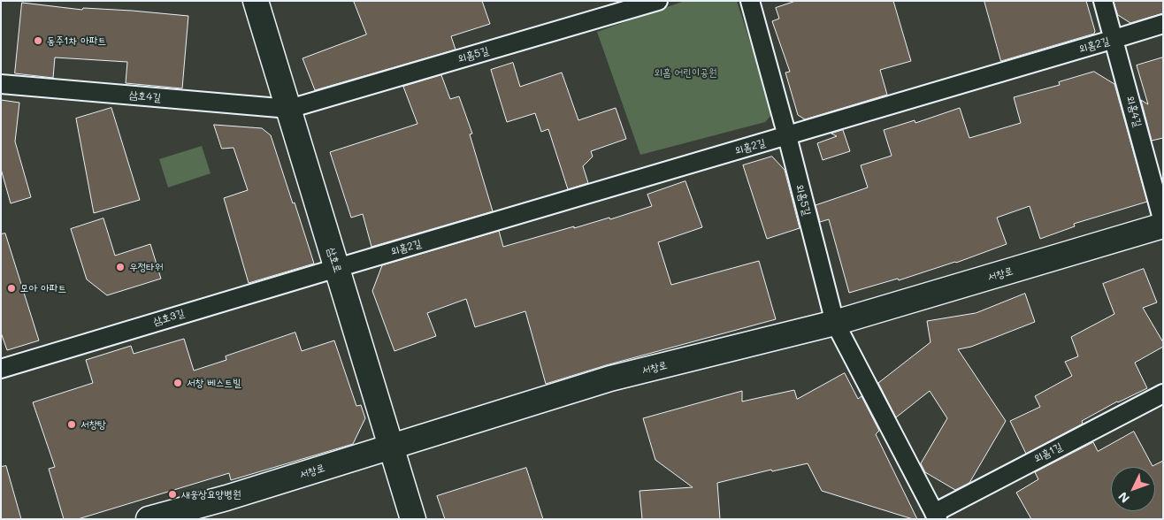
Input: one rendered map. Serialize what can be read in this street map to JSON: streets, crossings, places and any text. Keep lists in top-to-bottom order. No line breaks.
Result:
{"streets":{"street":["외홈2길","외홈5길","삼호4길","외홈4길","삼호로","서창로","삼호3길","외홈1길"]},"crossings":[["외홈2길","외홈5길"],["외홈2길","외홈4길"],["외홈2길","삼호로"],["외홈2길","삼호3길"],["외홈5길","삼호4길"],["외홈5길","삼호로"],["외홈5길","서창로"],["외홈5길","외홈1길"],["삼호4길","삼호로"],["삼호로","서창로"],["삼호로","삼호3길"],["서창로","외홈1길"]],"parks":["외홈 어린이공원"],"places":["동주1차 아파트","우정타워","모아 아파트","서창 베스트빌","서창탕","새웅상요양병원"],"north":"bottom left"}
